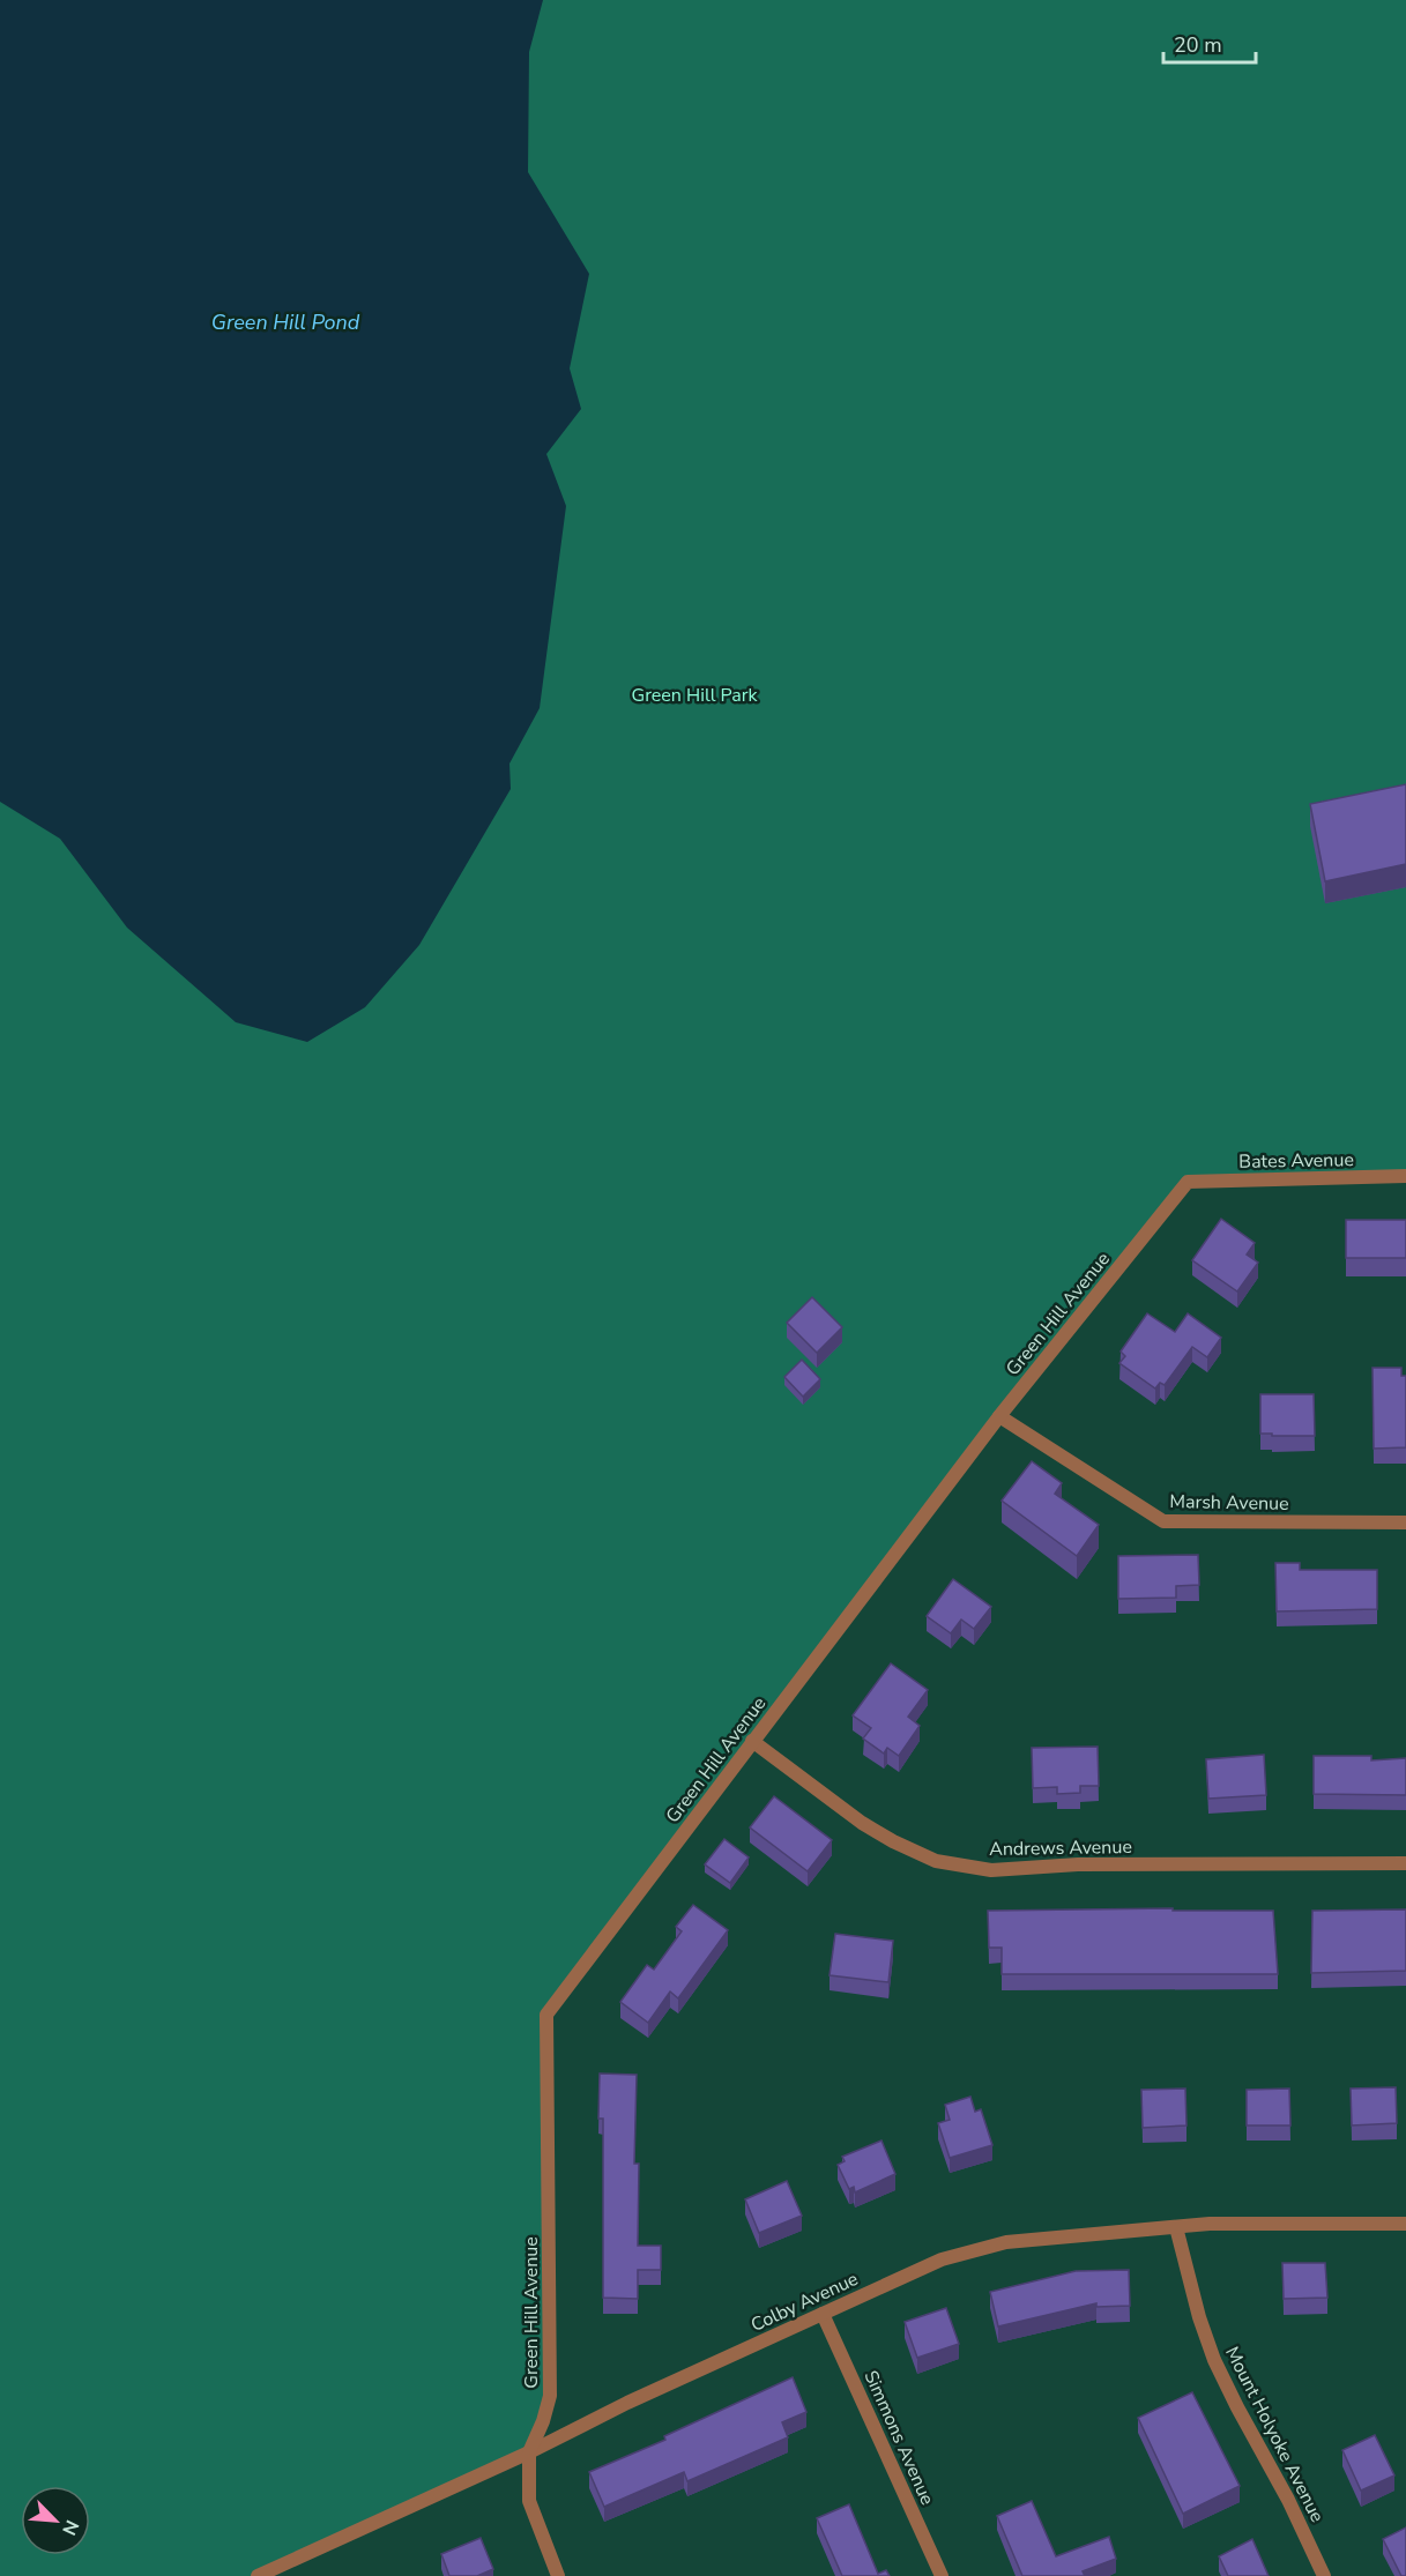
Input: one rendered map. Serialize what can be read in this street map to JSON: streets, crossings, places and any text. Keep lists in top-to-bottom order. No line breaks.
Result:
{"streets":{"street":["Bates Avenue","Green Hill Avenue","Marsh Avenue","Andrews Avenue","Colby Avenue","Mount Holyoke Avenue","Simmons Avenue"]},"crossings":[["Bates Avenue","Green Hill Avenue"],["Green Hill Avenue","Marsh Avenue"],["Green Hill Avenue","Andrews Avenue"],["Green Hill Avenue","Colby Avenue"],["Colby Avenue","Mount Holyoke Avenue"],["Colby Avenue","Simmons Avenue"]],"water":["Green Hill Pond"],"parks":["Green Hill Park"],"scale_bar":"20 m","north":"bottom right"}
